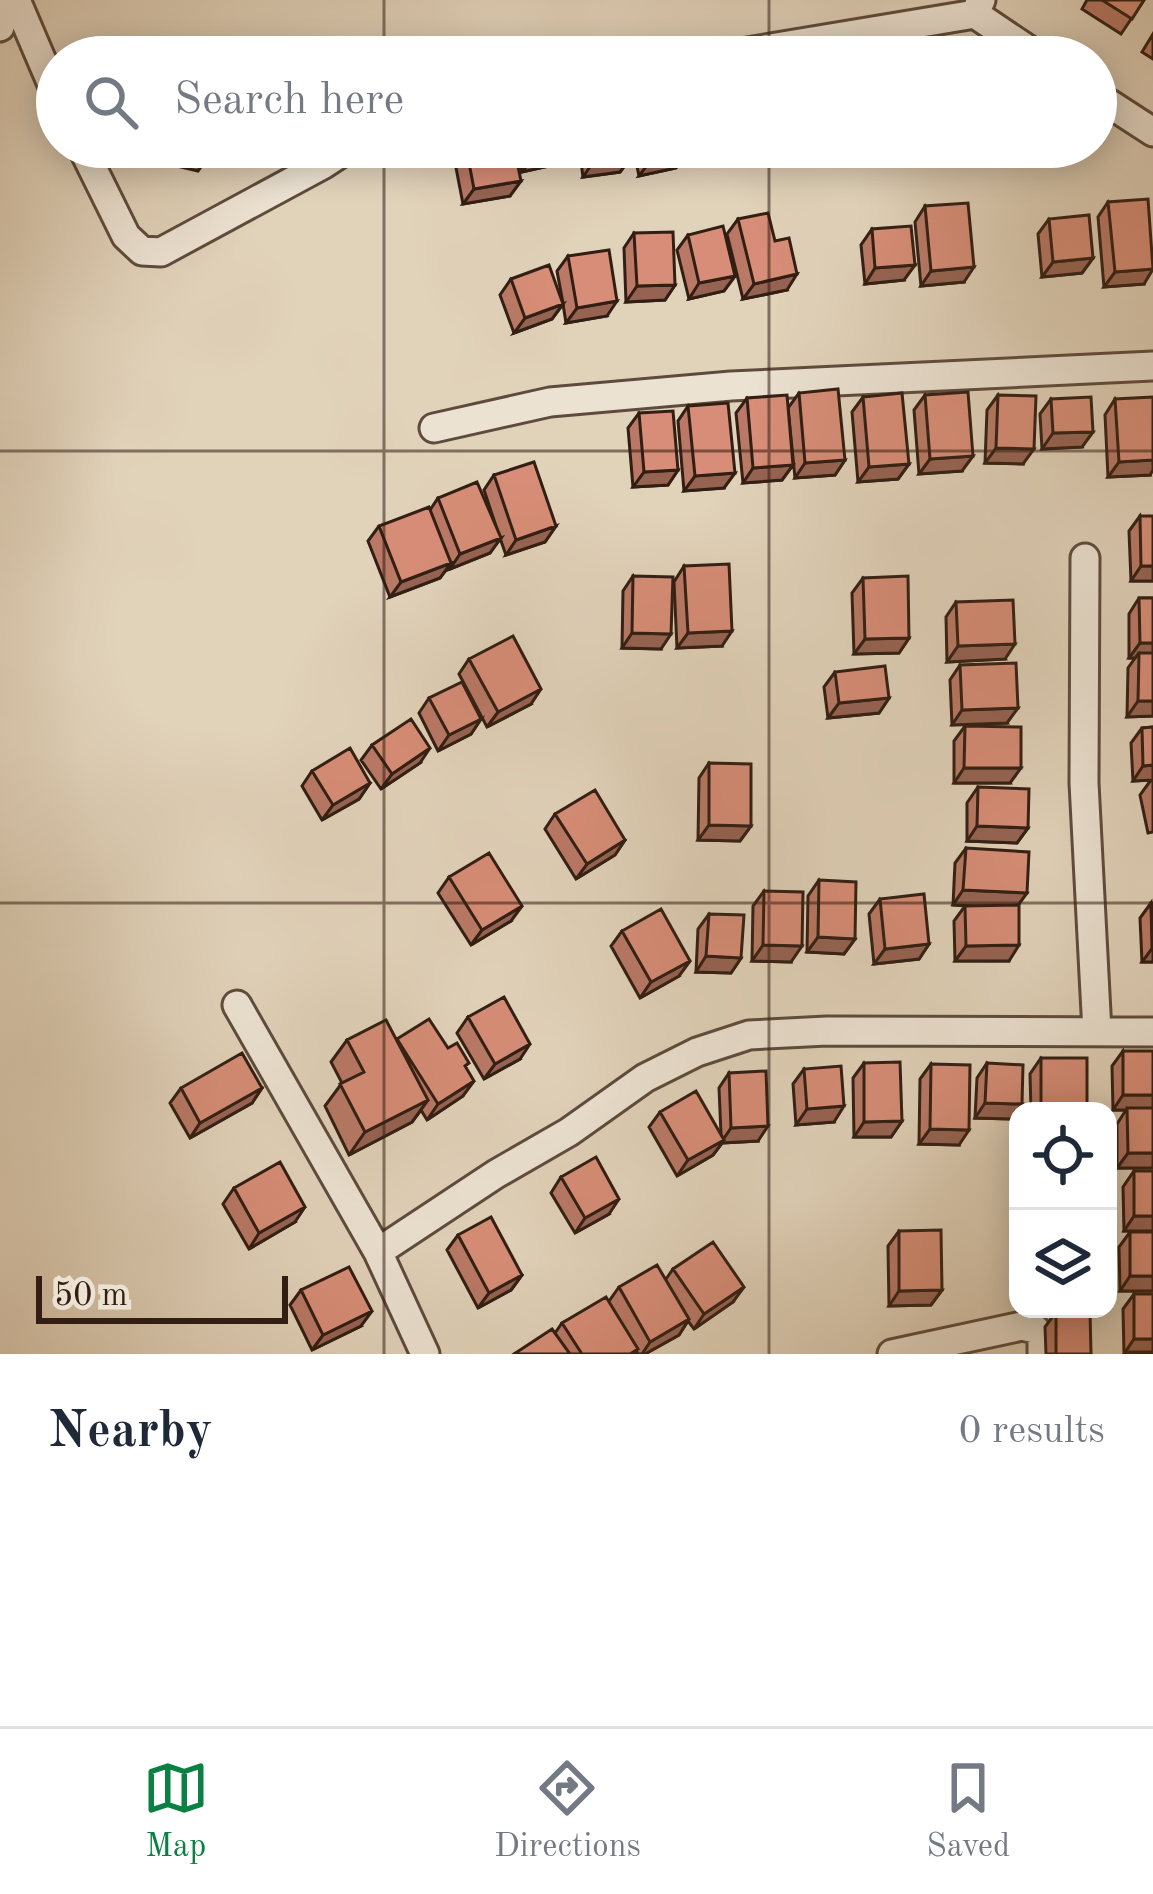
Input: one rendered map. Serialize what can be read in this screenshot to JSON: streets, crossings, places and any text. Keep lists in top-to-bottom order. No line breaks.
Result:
{"scale_bar":"50 m","page":{"search":"Search here","scale":"50 m","heading":["Nearby","0 results"],"nav":["Map","Directions","Saved"]}}
